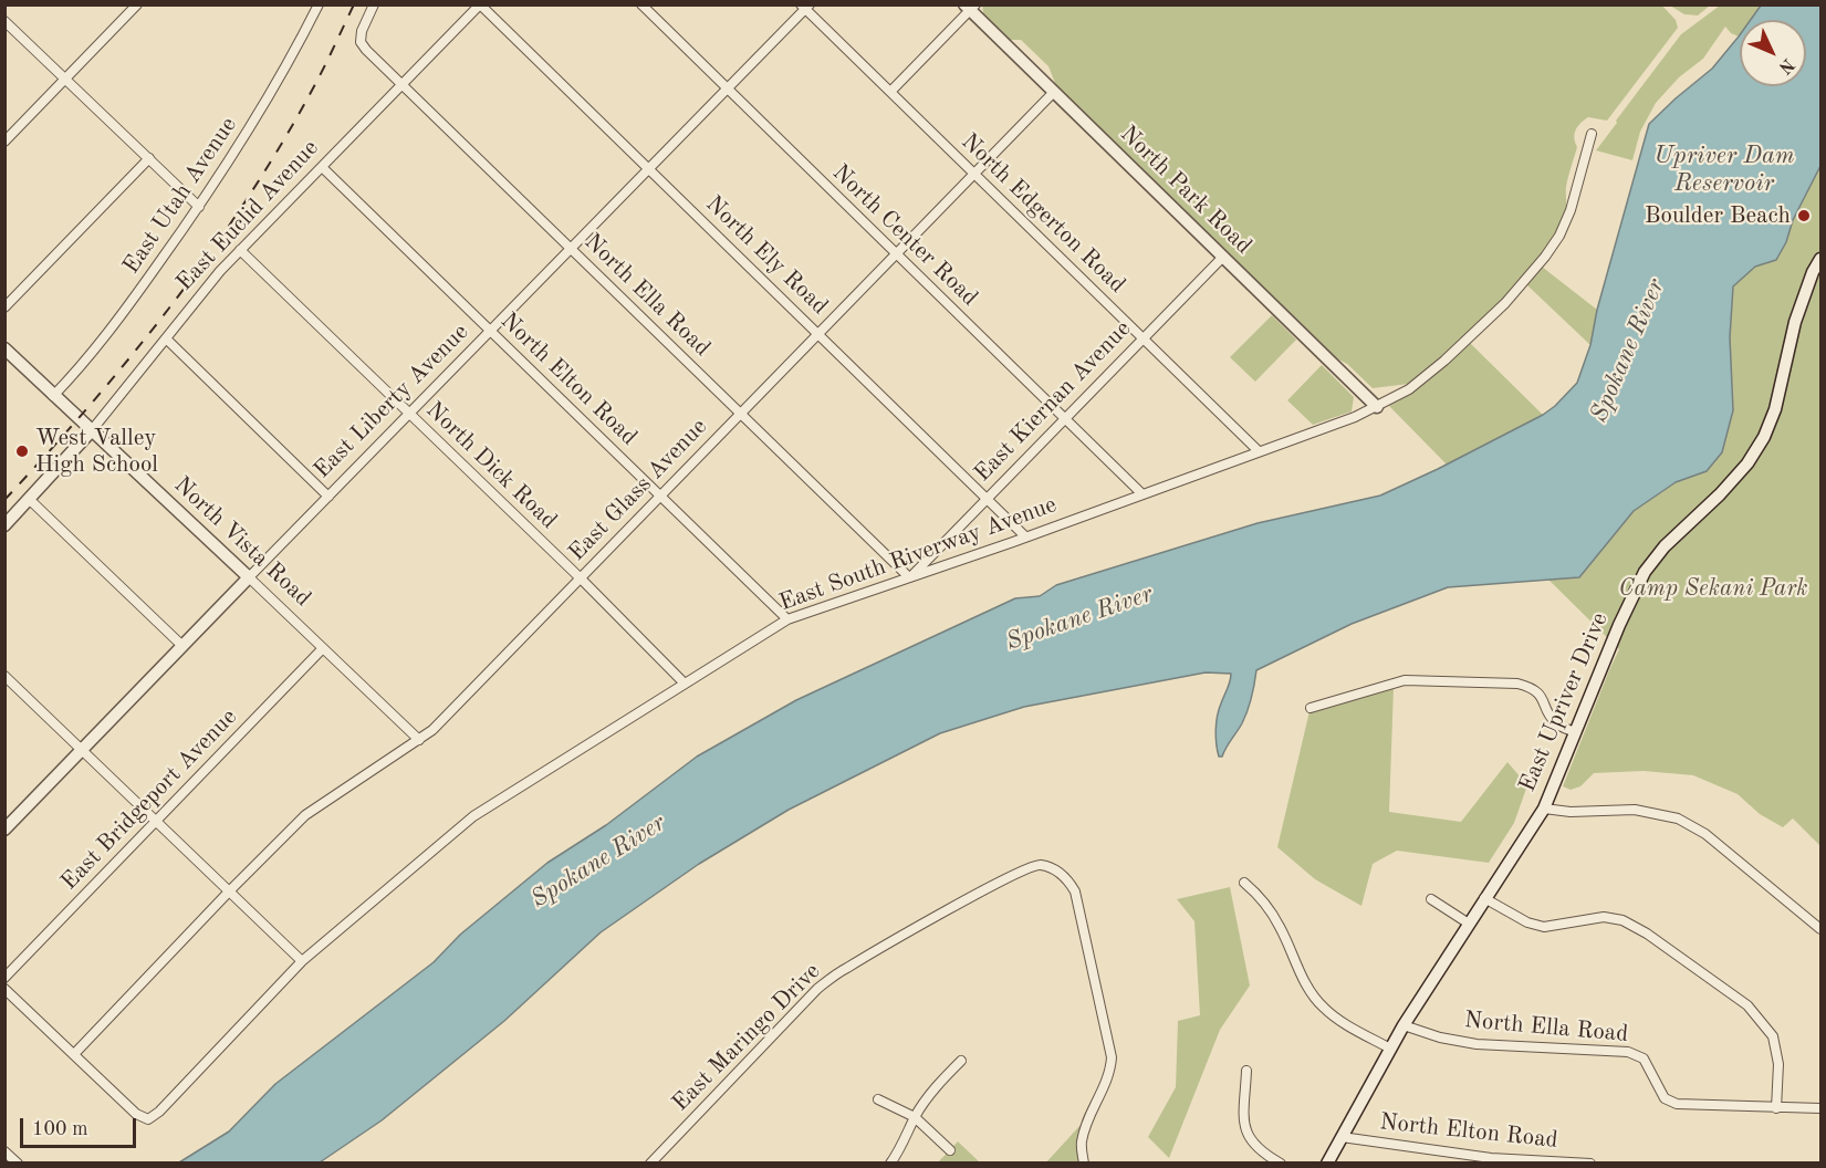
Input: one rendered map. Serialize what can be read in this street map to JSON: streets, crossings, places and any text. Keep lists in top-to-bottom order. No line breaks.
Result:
{"streets":{"street":["North Park Road","East Utah Avenue","North Edgerton Road","East Euclid Avenue","North Center Road","North Ely Road","North Ella Road","North Elton Road","East Liberty Avenue","East Kiernan Avenue","North Dick Road","East Glass Avenue","North Vista Road","East South Riverway Avenue","East Upriver Drive","East Bridgeport Avenue","East Maringo Drive"]},"crossings":[["North Park Road","East Kiernan Avenue"],["North Park Road","East Glass Avenue"],["North Park Road","East South Riverway Avenue"],["East Utah Avenue","North Vista Road"],["North Edgerton Road","East Liberty Avenue"],["North Edgerton Road","East Kiernan Avenue"],["North Edgerton Road","East Glass Avenue"],["North Edgerton Road","East South Riverway Avenue"],["East Euclid Avenue","North Ely Road"],["East Euclid Avenue","North Ella Road"],["East Euclid Avenue","North Elton Road"],["East Euclid Avenue","North Dick Road"],["East Euclid Avenue","North Vista Road"],["North Center Road","East Liberty Avenue"],["North Center Road","East Kiernan Avenue"],["North Center Road","East Glass Avenue"],["North Center Road","East South Riverway Avenue"],["North Ely Road","East Liberty Avenue"],["North Ely Road","East Kiernan Avenue"],["North Ely Road","East Glass Avenue"],["North Ely Road","East South Riverway Avenue"],["North Ella Road","East Liberty Avenue"],["North Ella Road","East Kiernan Avenue"],["North Ella Road","East Glass Avenue"],["North Ella Road","East South Riverway Avenue"],["North Ella Road","East Upriver Drive"],["North Elton Road","East Liberty Avenue"],["North Elton Road","East Glass Avenue"],["North Elton Road","East South Riverway Avenue"],["North Elton Road","East Upriver Drive"],["East Liberty Avenue","North Dick Road"],["East Liberty Avenue","North Vista Road"],["East Kiernan Avenue","East South Riverway Avenue"],["North Dick Road","East Glass Avenue"],["North Dick Road","East South Riverway Avenue"],["East Glass Avenue","North Vista Road"],["East Glass Avenue","East South Riverway Avenue"],["North Vista Road","East Bridgeport Avenue"]],"water":["Upriver Dam Reservoir","Spokane River"],"parks":["Camp Sekani Park"],"places":["Boulder Beach","West Valley High School"],"scale_bar":"100 m","north":"bottom right"}
